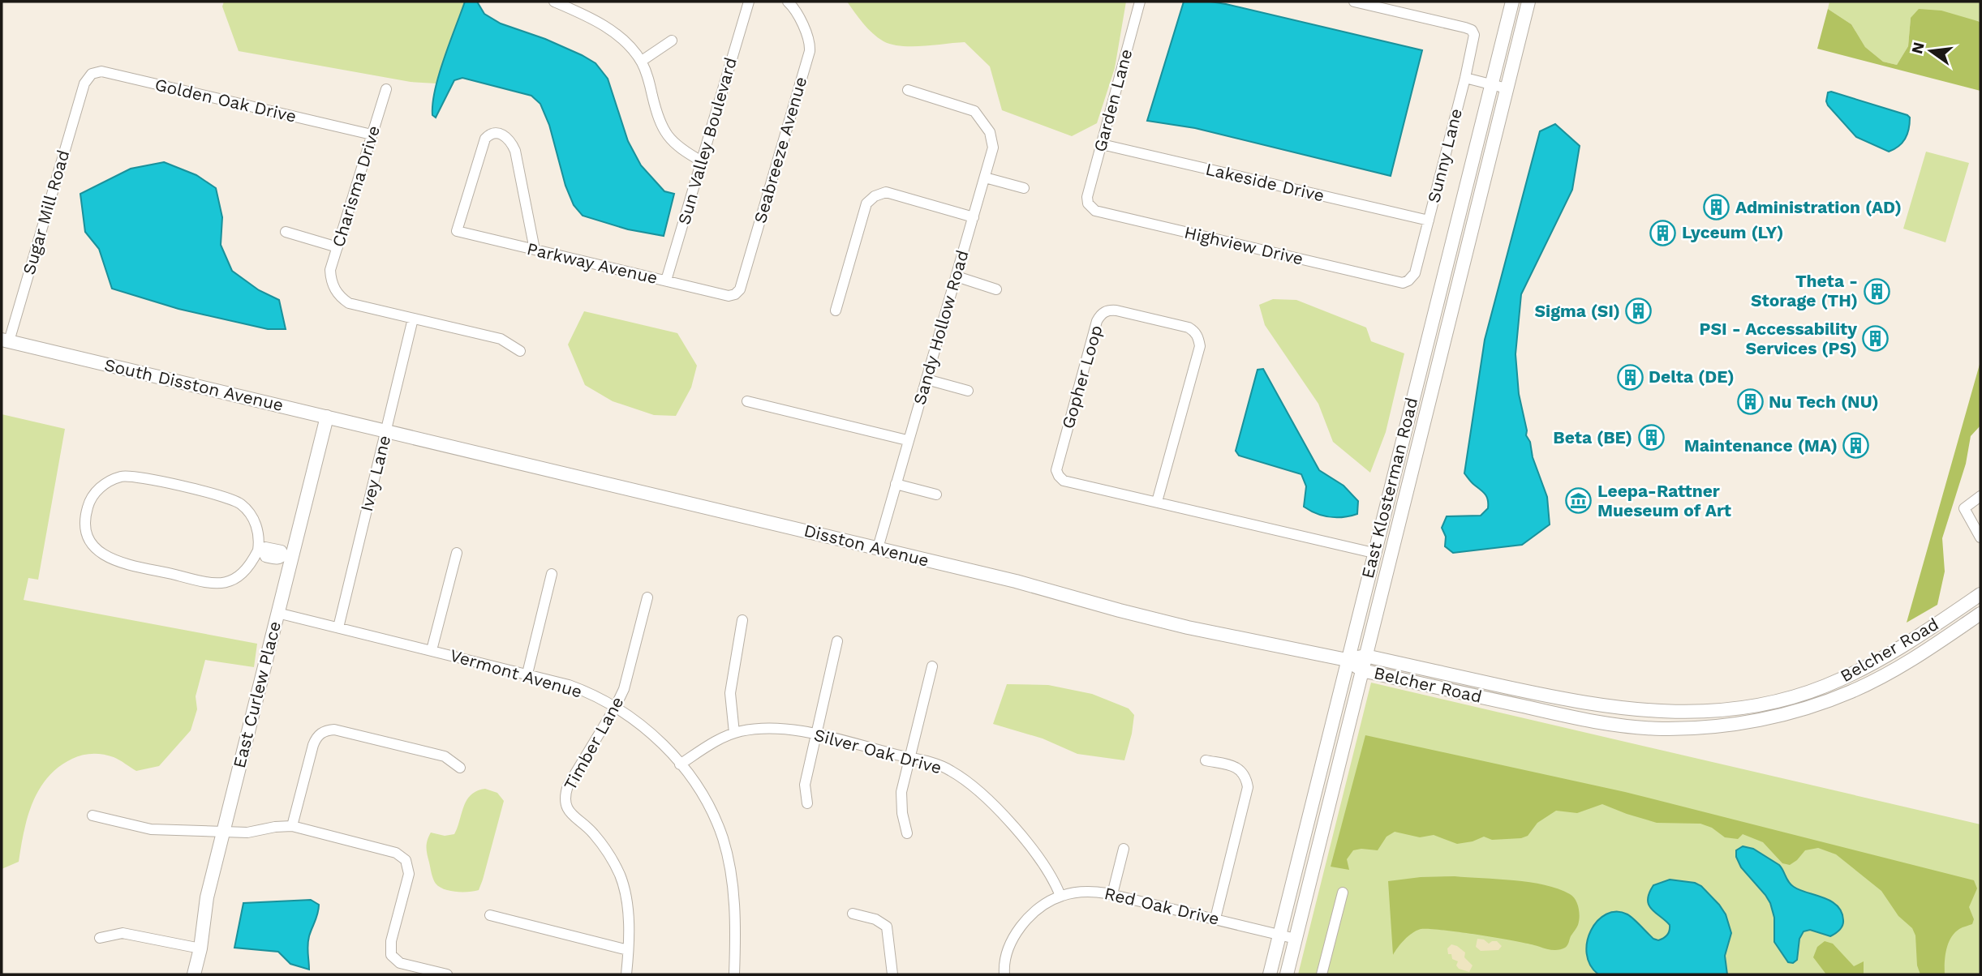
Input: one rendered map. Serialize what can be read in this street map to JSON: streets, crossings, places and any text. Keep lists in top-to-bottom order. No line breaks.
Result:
{"streets":{"main road":["South Disston Avenue","East Klosterman Road","Disston Avenue","Belcher Road","East Curlew Place"],"street":["Golden Oak Drive","Garden Lane","Sun Valley Boulevard","Seabreeze Avenue","Sunny Lane","Lakeside Drive","Charisma Drive","Sugar Mill Road","Highview Drive","Parkway Avenue","Sandy Hollow Road","Gopher Loop","Ivey Lane","Vermont Avenue","Timber Lane","Silver Oak Drive","Red Oak Drive"]},"crossings":[["Golden Oak Drive","Charisma Drive"],["Golden Oak Drive","Sugar Mill Road"],["Garden Lane","Lakeside Drive"],["Garden Lane","Highview Drive"],["Sun Valley Boulevard","Parkway Avenue"],["Seabreeze Avenue","Parkway Avenue"],["Sunny Lane","Lakeside Drive"],["Sunny Lane","Highview Drive"],["Charisma Drive","Ivey Lane"],["Sugar Mill Road","South Disston Avenue"],["Sandy Hollow Road","Disston Avenue"],["Gopher Loop","East Klosterman Road"],["South Disston Avenue","Ivey Lane"],["South Disston Avenue","Disston Avenue"],["South Disston Avenue","East Curlew Place"],["Ivey Lane","Disston Avenue"],["Ivey Lane","Vermont Avenue"],["East Klosterman Road","Disston Avenue"],["East Klosterman Road","Belcher Road"],["East Klosterman Road","Red Oak Drive"],["Disston Avenue","Belcher Road"],["Vermont Avenue","East Curlew Place"],["Vermont Avenue","Timber Lane"],["Vermont Avenue","Silver Oak Drive"],["Silver Oak Drive","Red Oak Drive"]],"places":{"building":["Administration (AD)","Lyceum (LY)","Theta - Storage (TH)","Sigma (SI)","PSI - Accessability Services (PS)","Delta (DE)","Nu Tech (NU)","Beta (BE)","Maintenance (MA)"],"museum":["Leepa-Rattner Mueseum of Art"]},"north":"left"}
